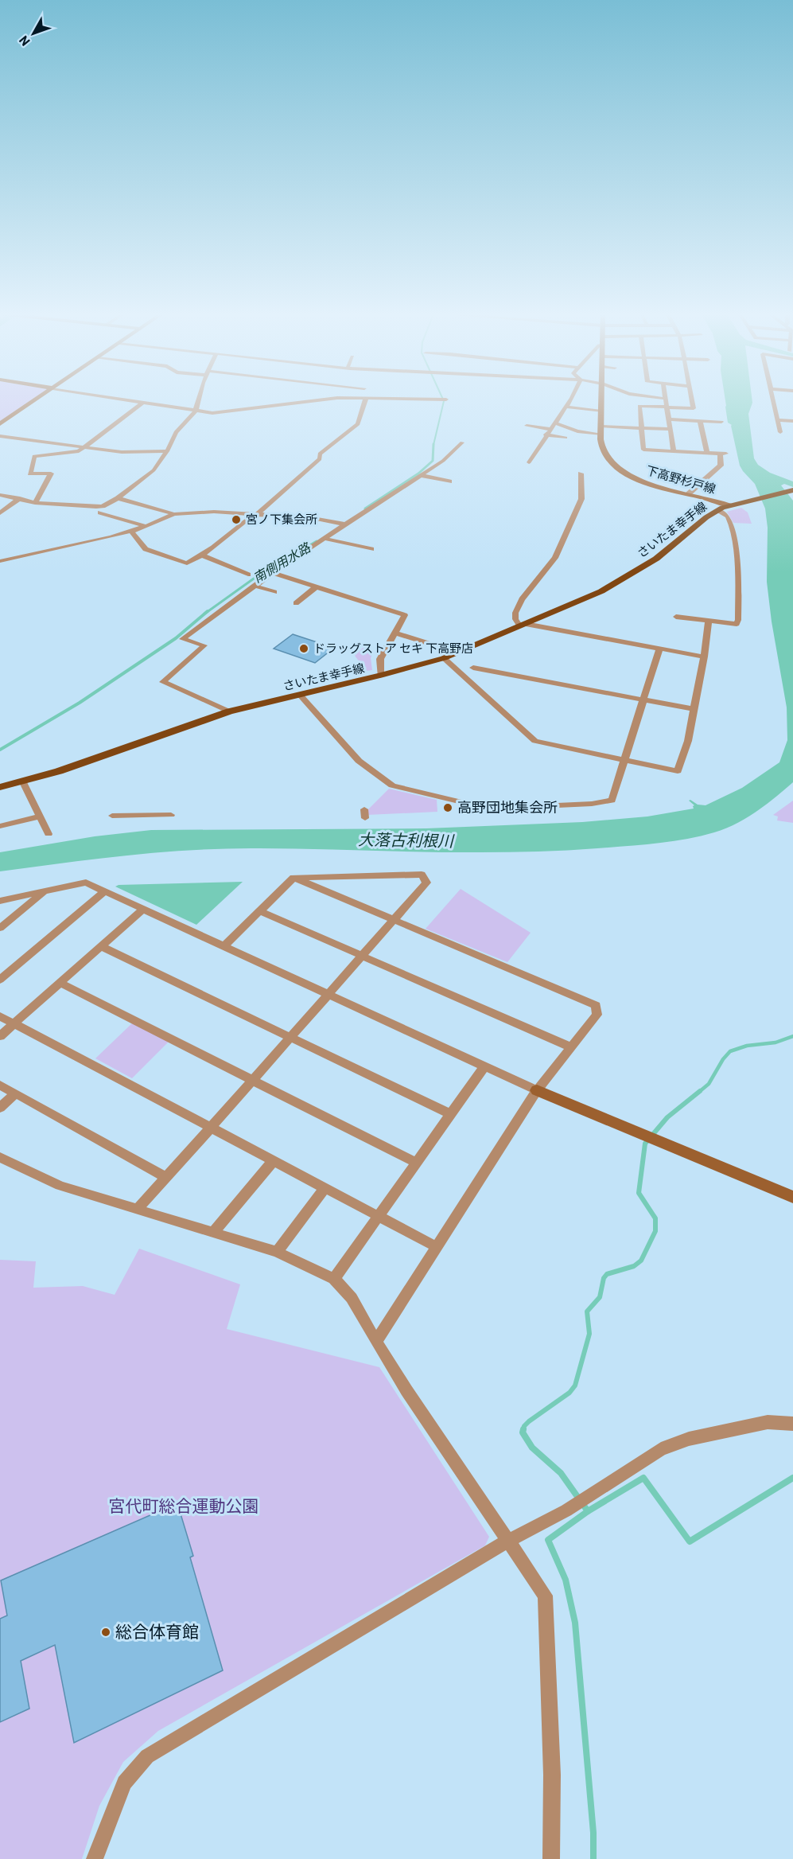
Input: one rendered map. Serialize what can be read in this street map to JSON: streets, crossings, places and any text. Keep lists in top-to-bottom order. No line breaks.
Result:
{"streets":{"main road":["さいたま幸手線"],"street":["下高野杉戸線"]},"crossings":[["下高野杉戸線","さいたま幸手線"]],"water":["南側用水路","大落古利根川"],"parks":["宮代町総合運動公園"],"places":["宮ノ下集会所","ドラッグストア セキ 下高野店","高野団地集会所","総合体育館"],"north":"bottom left"}
